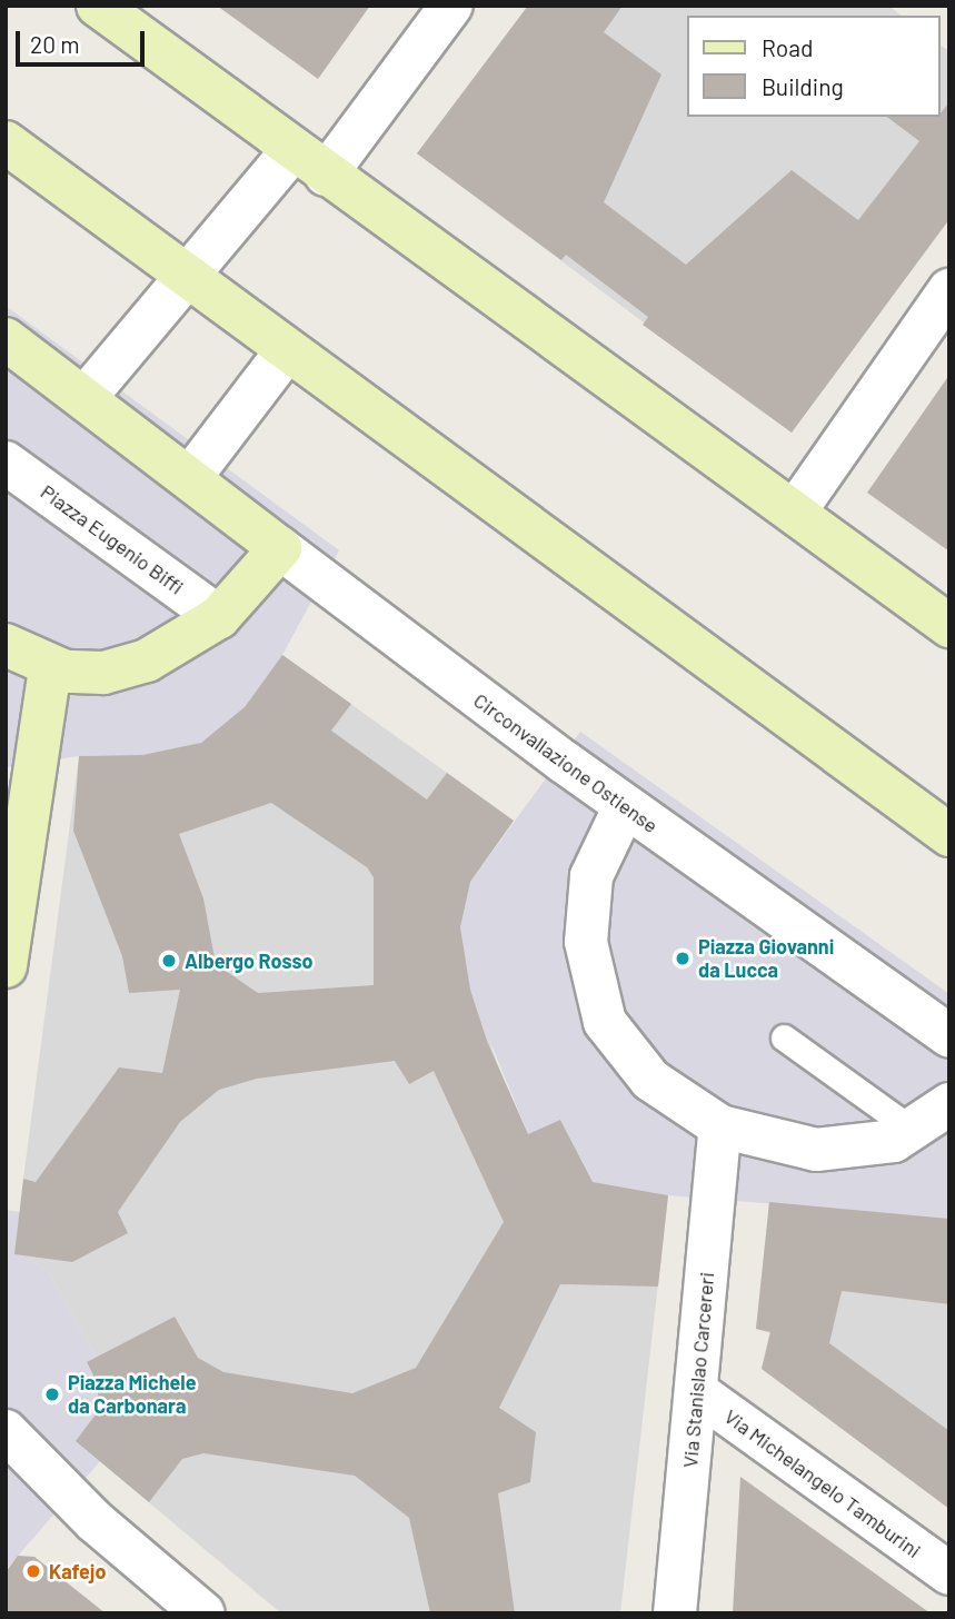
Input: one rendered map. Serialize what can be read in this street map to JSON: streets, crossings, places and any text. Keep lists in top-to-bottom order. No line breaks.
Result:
{"streets":{"main road":["Circonvallazione Ostiense"],"street":["Piazza Eugenio Biffi","Via Stanislao Carcereri","Via Michelangelo Tamburini"]},"crossings":[["Via Stanislao Carcereri","Via Michelangelo Tamburini"]],"places":["Piazza Giovanni da Lucca","Albergo Rosso","Piazza Michele da Carbonara","Kafejo"],"legend":["Road","Building"],"scale_bar":"20 m"}
